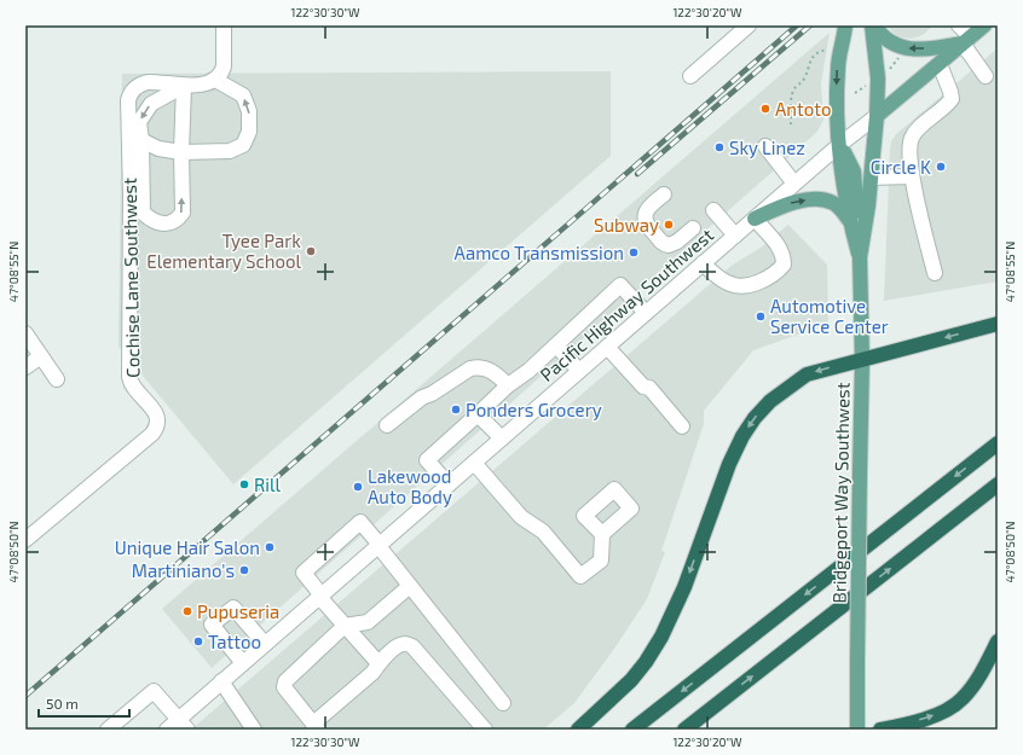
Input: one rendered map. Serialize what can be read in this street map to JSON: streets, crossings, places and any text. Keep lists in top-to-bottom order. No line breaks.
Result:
{"streets":{"main road":["Pacific Highway Southwest","Bridgeport Way Southwest"],"street":["Cochise Lane Southwest"]},"crossings":[["Pacific Highway Southwest","Bridgeport Way Southwest"]],"places":["Antoto","Sky Linez","Circle K","Subway","Tyee Park Elementary School","Aamco Transmission","Automotive Service Center","Ponders Grocery","Rill","Lakewood Auto Body","Unique Hair Salon","Martiniano's","Pupuseria","Tattoo"],"scale_bar":"50 m","coordinates":["122°30'30\"W","122°30'20\"W","47°08'55\"N","47°08'50\"N"]}
